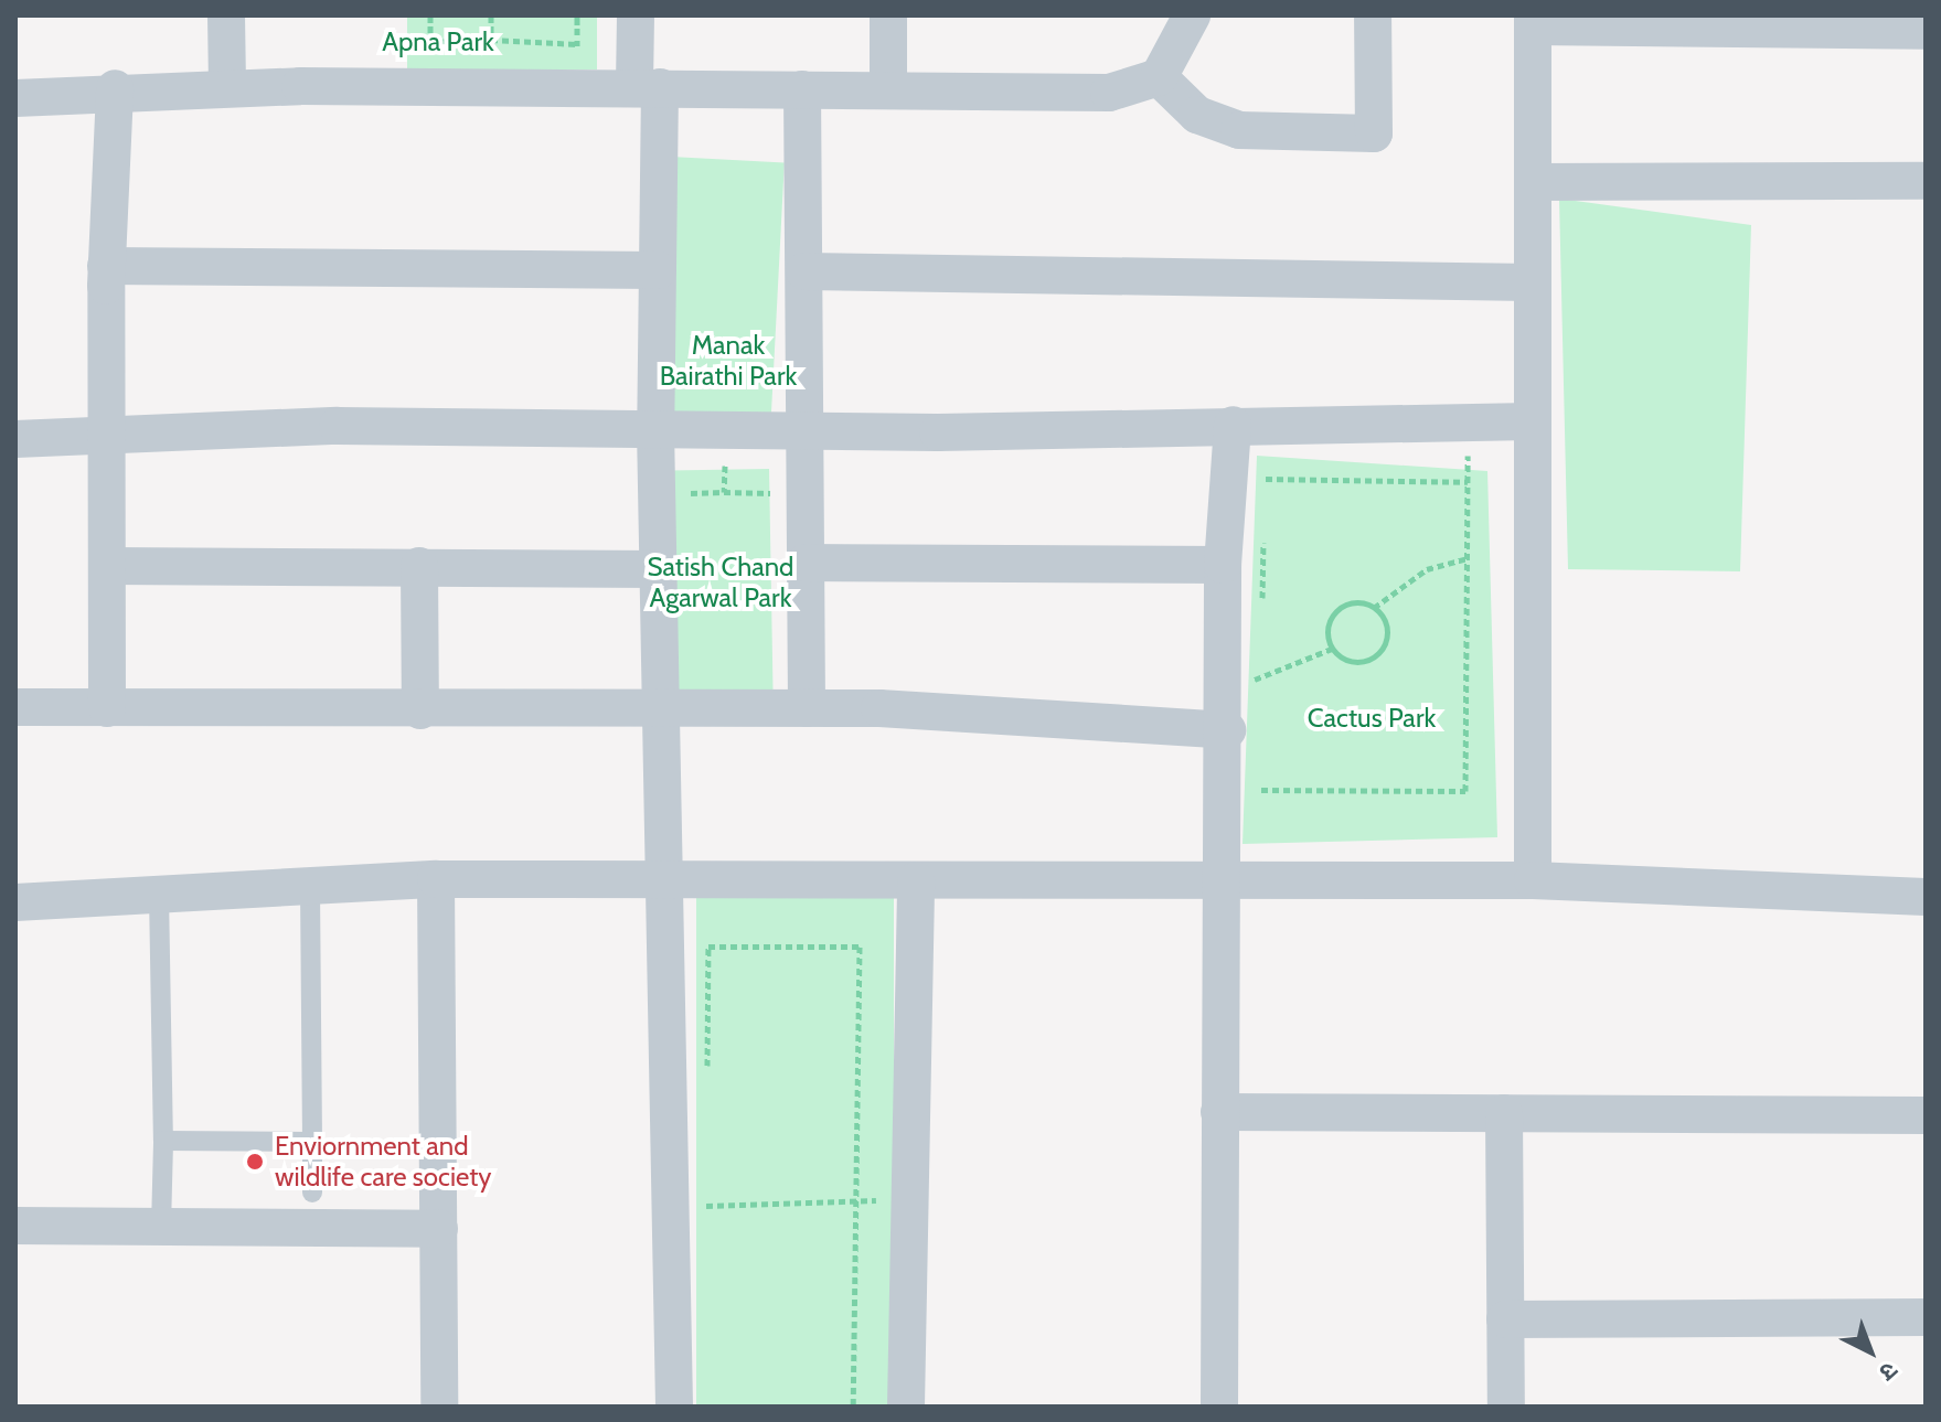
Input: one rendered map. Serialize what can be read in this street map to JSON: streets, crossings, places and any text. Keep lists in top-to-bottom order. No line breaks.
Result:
{"parks":["Apna Park","Manak Bairathi Park","Satish Chand Agarwal Park","Cactus Park"],"places":["Enviornment and wildlife care society"],"north":"bottom right"}
